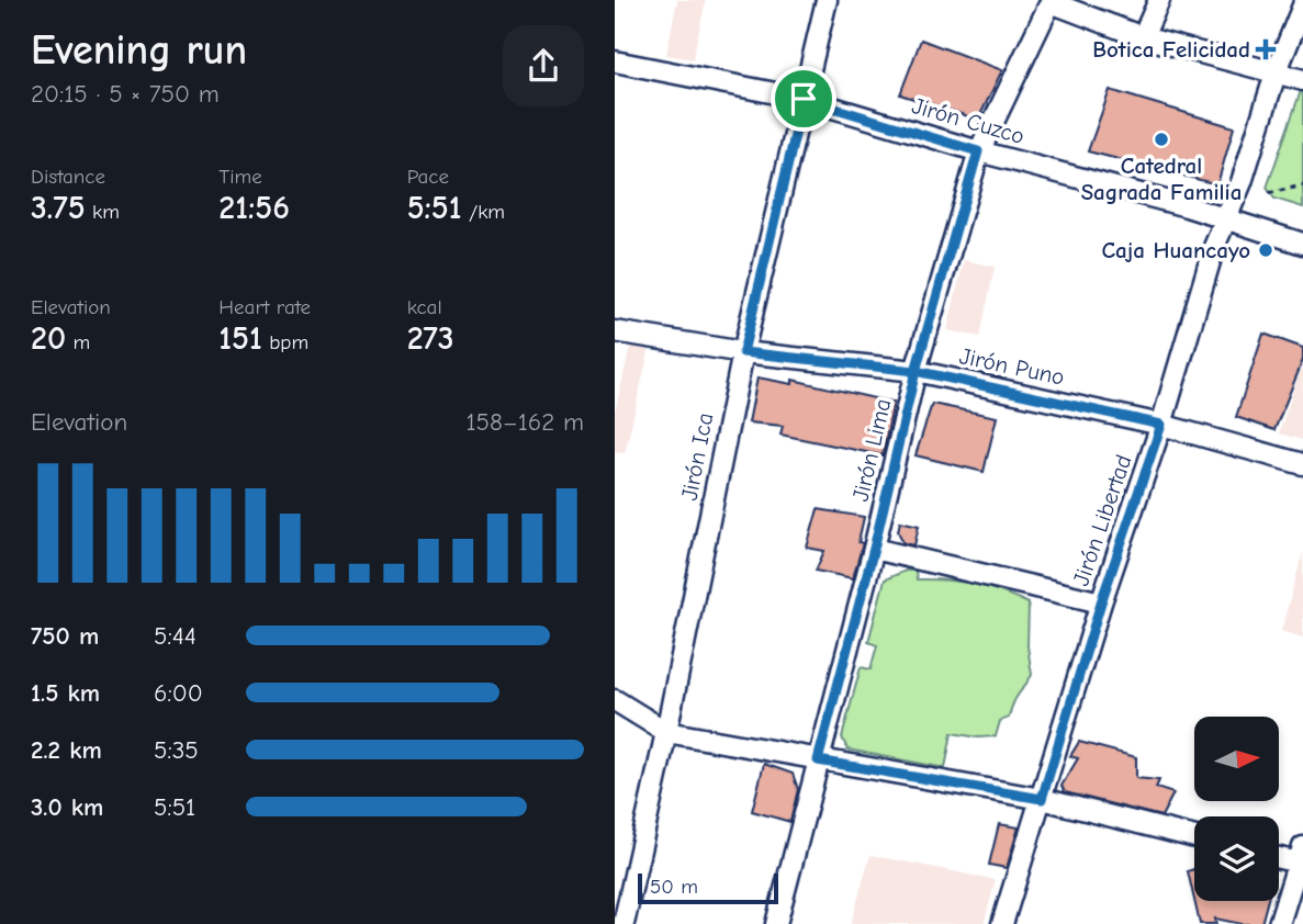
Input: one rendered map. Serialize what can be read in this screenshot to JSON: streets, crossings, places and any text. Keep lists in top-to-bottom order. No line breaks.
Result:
{"streets":{"street":["Jirón Cuzco","Jirón Puno","Jirón Lima","Jirón Ica","Jirón Libertad"]},"crossings":[["Jirón Cuzco","Jirón Lima"],["Jirón Cuzco","Jirón Ica"],["Jirón Cuzco","Jirón Libertad"],["Jirón Puno","Jirón Lima"],["Jirón Puno","Jirón Ica"],["Jirón Puno","Jirón Libertad"]],"places":{"health":["Botica Felicidad"],"other":["Catedral Sagrada Familia","Caja Huancayo"]},"scale_bar":"50 m","north":"right","page":{"heading":["Evening run","20:15 · 5 × 750 m"],"stats":[["Distance","3.75 km"],["Time","21:56"],["Pace","5:51 /km"],["Elevation","20 m"],["Heart rate","151 bpm"],["kcal","273"]],"chart":["Elevation","158–162 m"],"list":[{"name":"750 m","note":"5:44"},{"name":"1.5 km","note":"6:00"},{"name":"2.2 km","note":"5:35"},{"name":"3.0 km","note":"5:51"}],"scale":"50 m"}}
